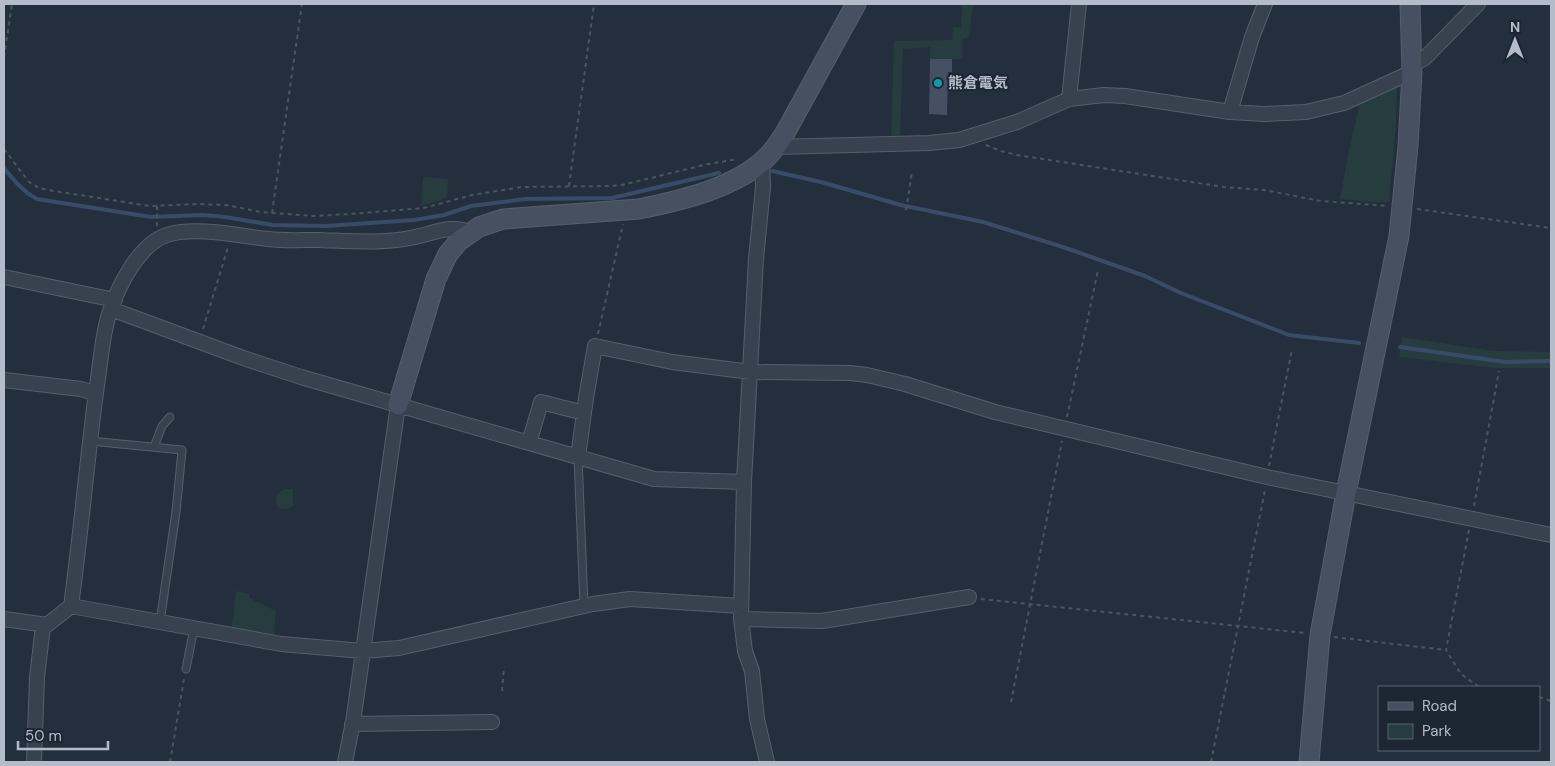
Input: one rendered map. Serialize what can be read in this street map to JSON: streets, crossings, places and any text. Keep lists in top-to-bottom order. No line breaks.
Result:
{"places":["熊倉電気"],"legend":["Road","Park"],"scale_bar":"50 m","north":"top"}
